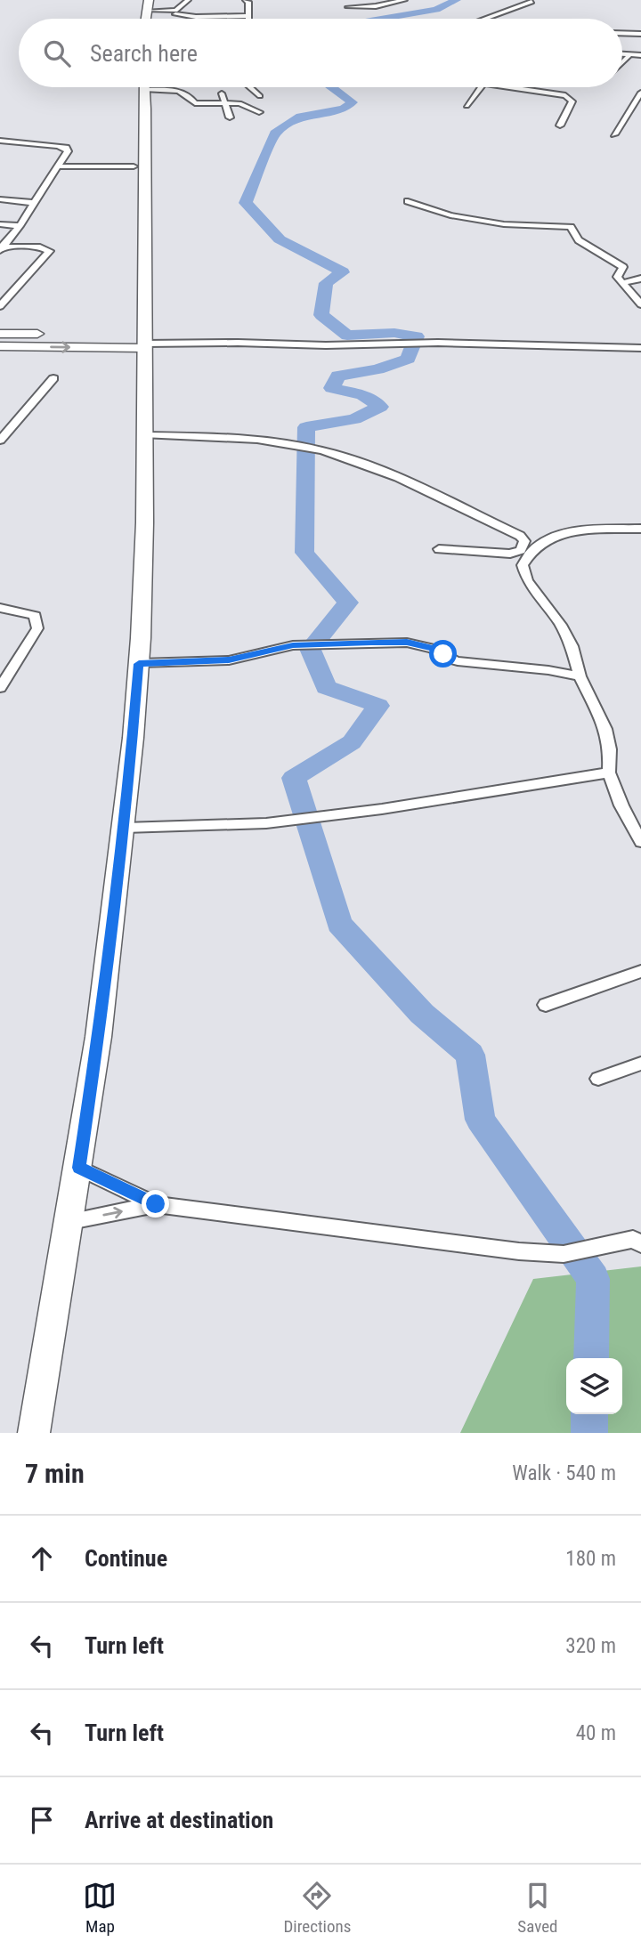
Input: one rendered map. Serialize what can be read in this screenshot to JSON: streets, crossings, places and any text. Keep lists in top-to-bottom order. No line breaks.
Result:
{"page":{"search":"Search here","heading":["7 min","Walk · 540 m"],"list":[["Continue","180 m"],["Turn left","320 m"],["Turn left","40 m"],"Arrive at destination"],"nav":["Map","Directions","Saved"]}}
